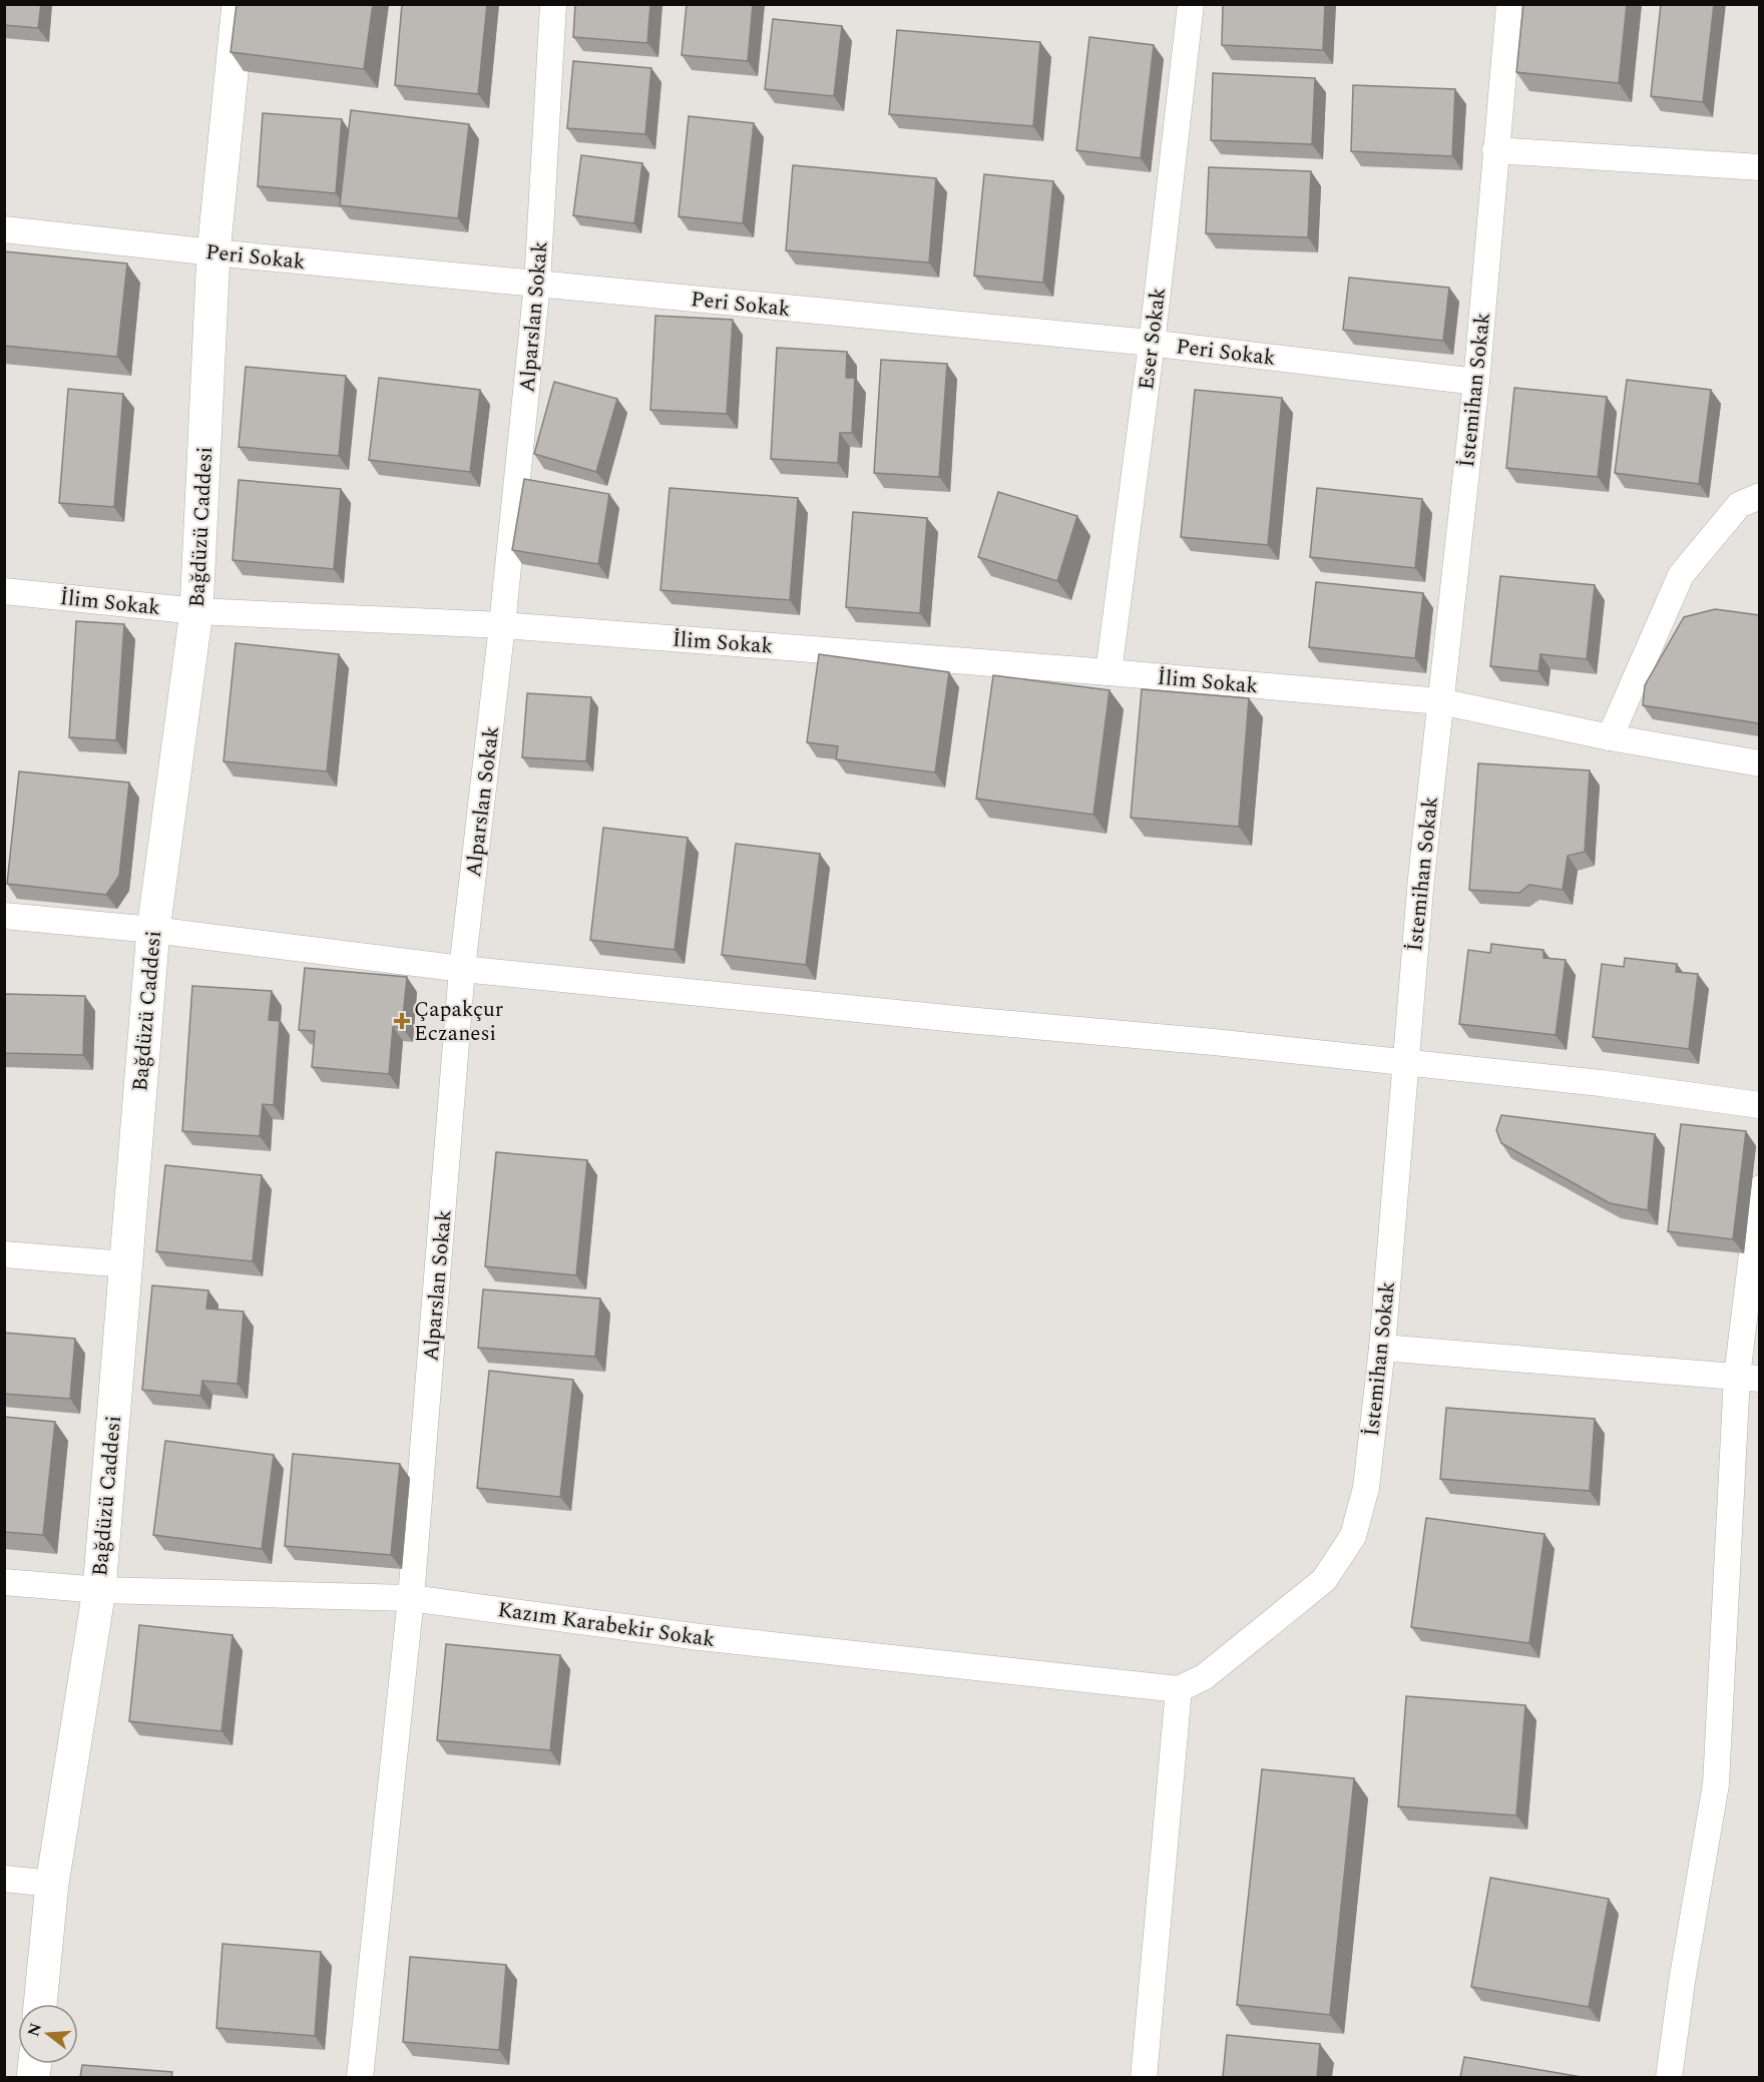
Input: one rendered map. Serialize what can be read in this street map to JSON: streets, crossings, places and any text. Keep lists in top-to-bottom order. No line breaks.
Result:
{"streets":{"street":["Peri Sokak","Alparslan Sokak","Eser Sokak","İstemihan Sokak","Bağdüzü Caddesi","İlim Sokak","Kazım Karabekir Sokak"]},"crossings":[["Peri Sokak","Alparslan Sokak"],["Peri Sokak","Eser Sokak"],["Peri Sokak","İstemihan Sokak"],["Peri Sokak","Bağdüzü Caddesi"],["Alparslan Sokak","İlim Sokak"],["Alparslan Sokak","Kazım Karabekir Sokak"],["Eser Sokak","İlim Sokak"],["İstemihan Sokak","İlim Sokak"],["İstemihan Sokak","Kazım Karabekir Sokak"],["Bağdüzü Caddesi","İlim Sokak"],["Bağdüzü Caddesi","Kazım Karabekir Sokak"]],"places":{"health":["Çapakçur Eczanesi"]},"north":"left"}
